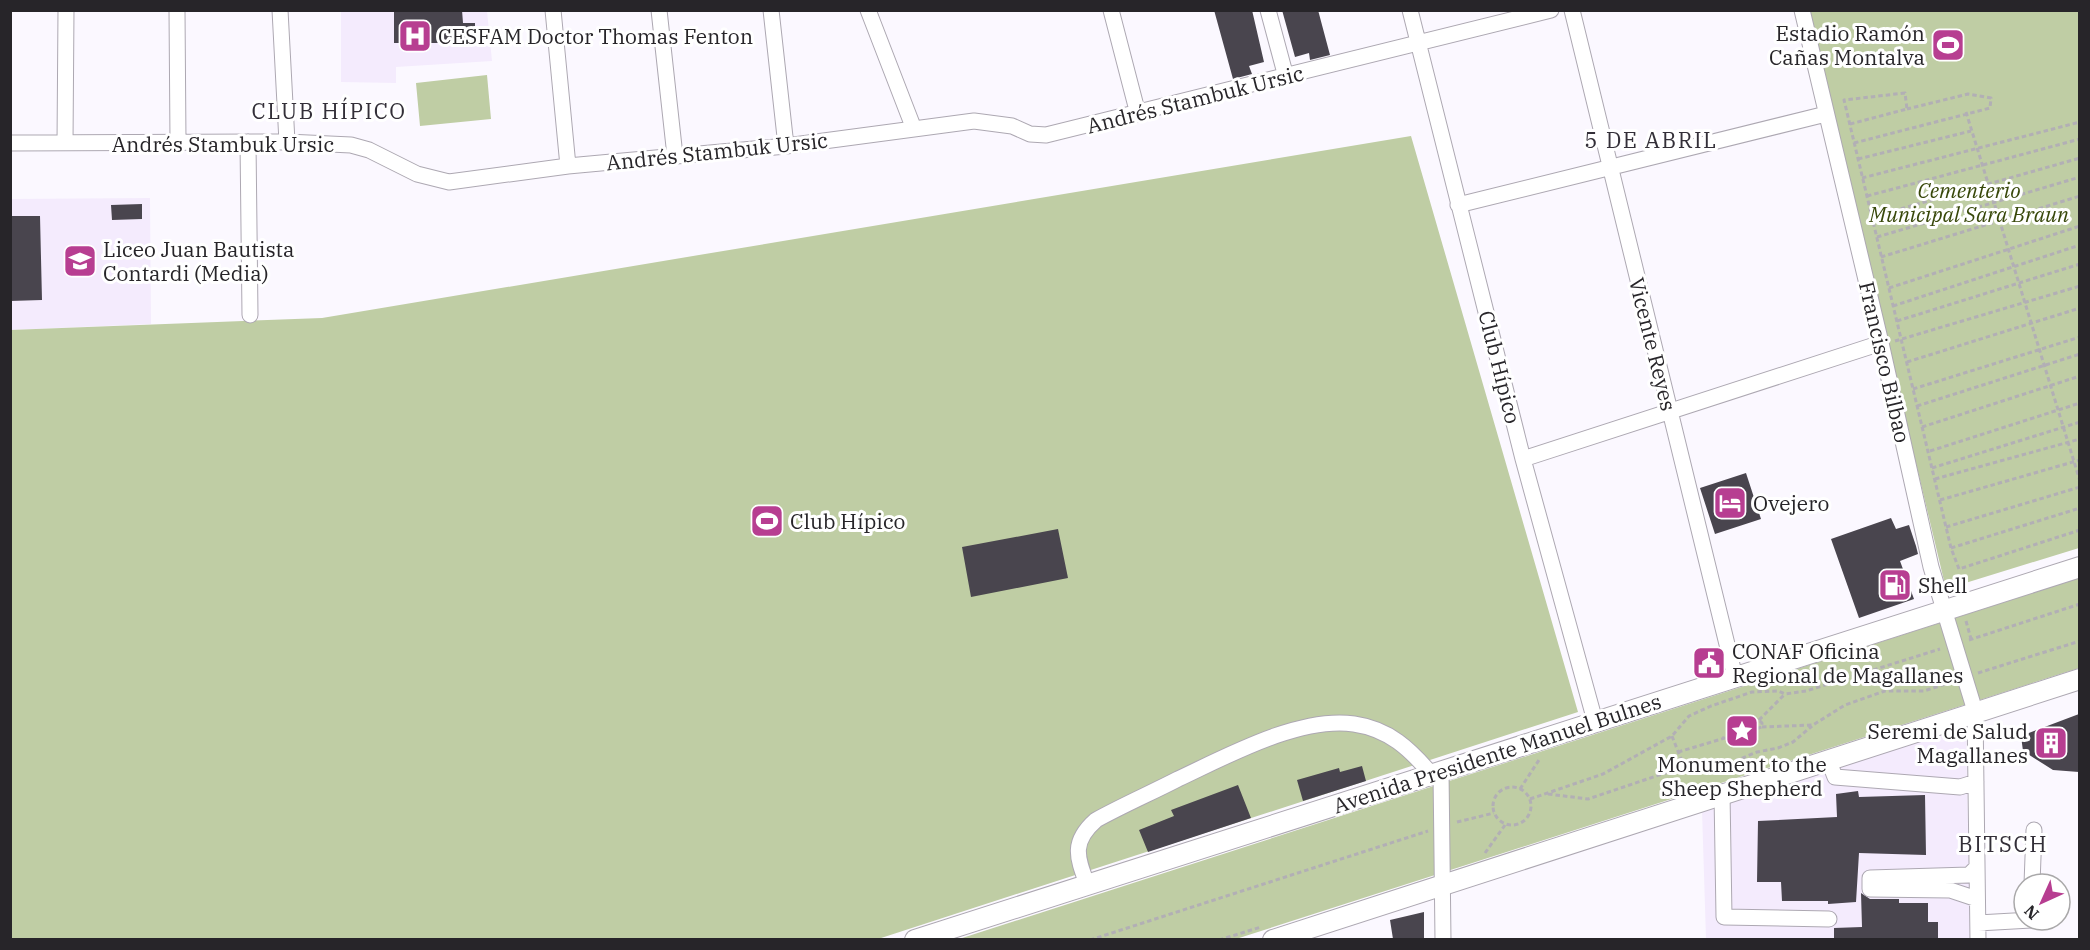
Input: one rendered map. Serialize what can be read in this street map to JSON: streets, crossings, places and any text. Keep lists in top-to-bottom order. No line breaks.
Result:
{"streets":{"main road":["Avenida Presidente Manuel Bulnes"],"street":["Andrés Stambuk Ursic","Vicente Reyes","Francisco Bilbao","Club Hípico"]},"crossings":[["Andrés Stambuk Ursic","Club Hípico"],["Vicente Reyes","Avenida Presidente Manuel Bulnes"],["Francisco Bilbao","Avenida Presidente Manuel Bulnes"],["Club Hípico","Avenida Presidente Manuel Bulnes"]],"districts":["CLUB HÍPICO","5 DE ABRIL","BITSCH"],"parks":["Cementerio Municipal Sara Braun"],"places":{"hospital":["CESFAM Doctor Thomas Fenton"],"sports":["Estadio Ramón Cañas Montalva","Club Hípico"],"school or university":["Liceo Juan Bautista Contardi (Media)"],"hotel":["Ovejero"],"fuel station":["Shell"],"public building":["CONAF Oficina Regional de Magallanes"],"place":["Monument to the Sheep Shepherd"],"building":["Seremi de Salud Magallanes"]},"north":"bottom left"}
